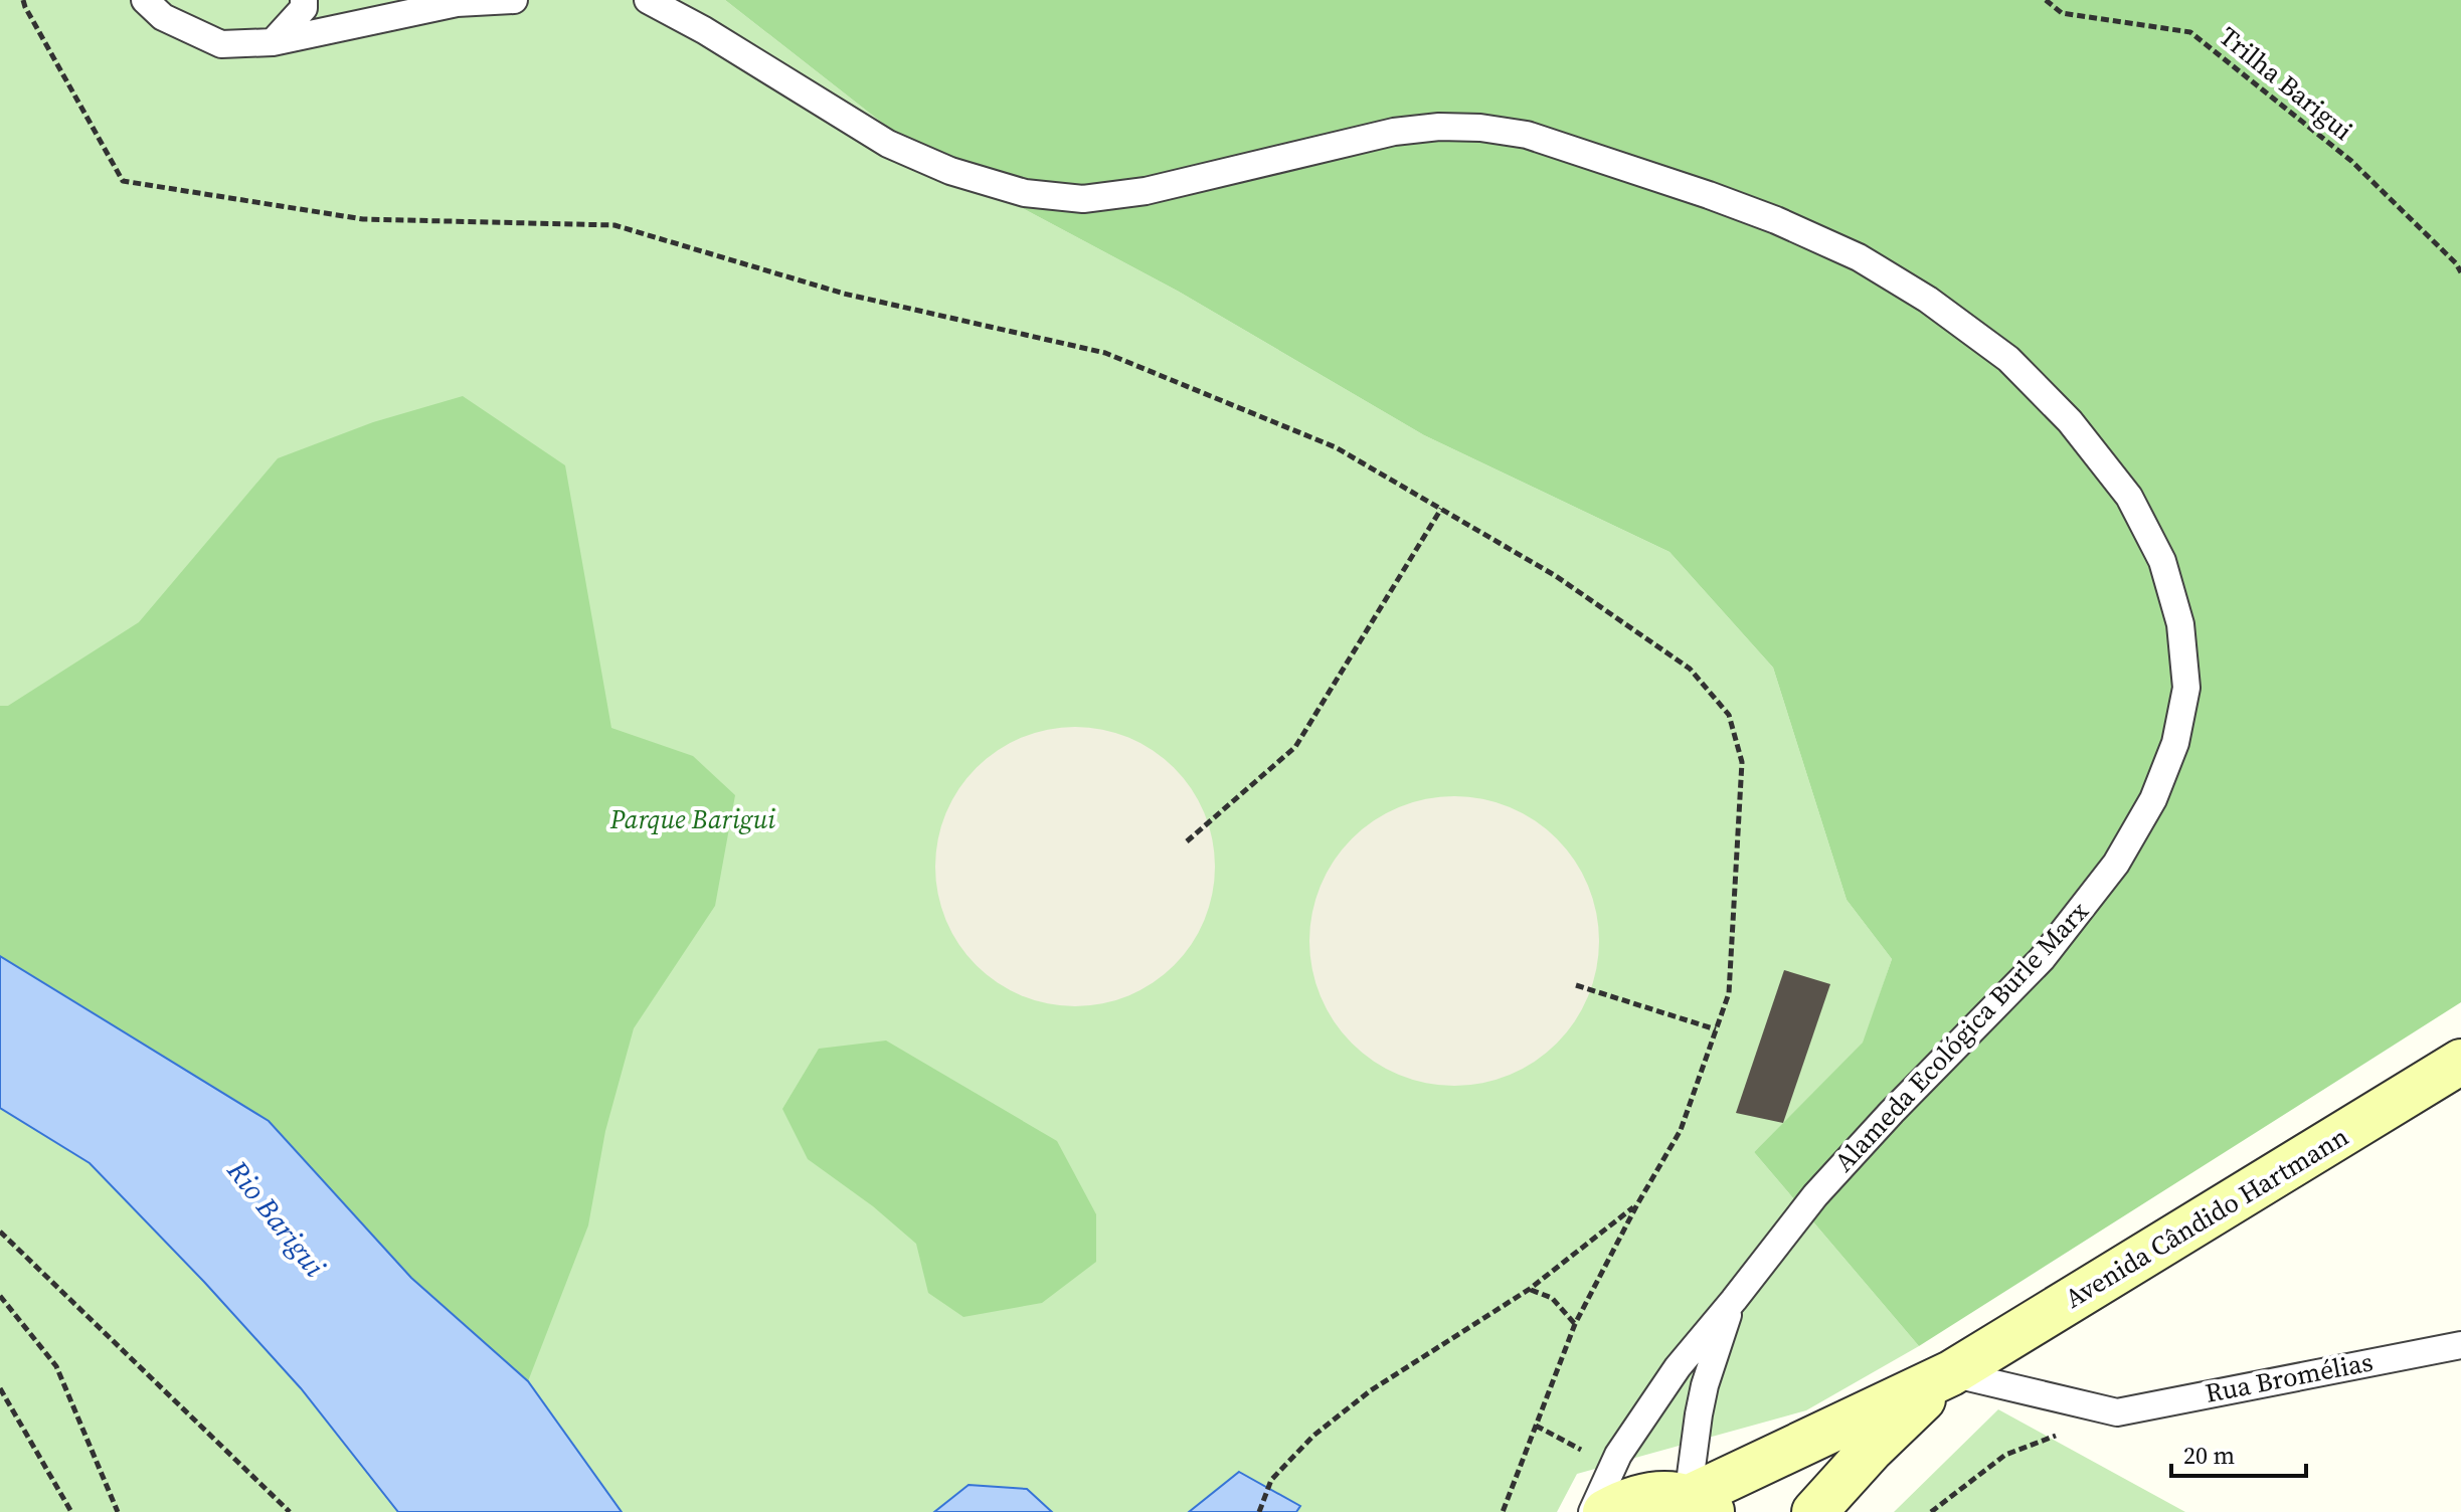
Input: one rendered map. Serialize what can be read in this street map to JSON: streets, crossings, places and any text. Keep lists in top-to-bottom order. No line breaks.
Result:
{"streets":{"main road":["Avenida Cândido Hartmann"],"lane":["Alameda Ecológica Burle Marx","Rua Bromélias"],"path":["Trilha Barigui"]},"crossings":[["Alameda Ecológica Burle Marx","Avenida Cândido Hartmann"],["Avenida Cândido Hartmann","Rua Bromélias"]],"water":["Rio Barigui"],"parks":["Parque Barigui"],"scale_bar":"20 m"}
